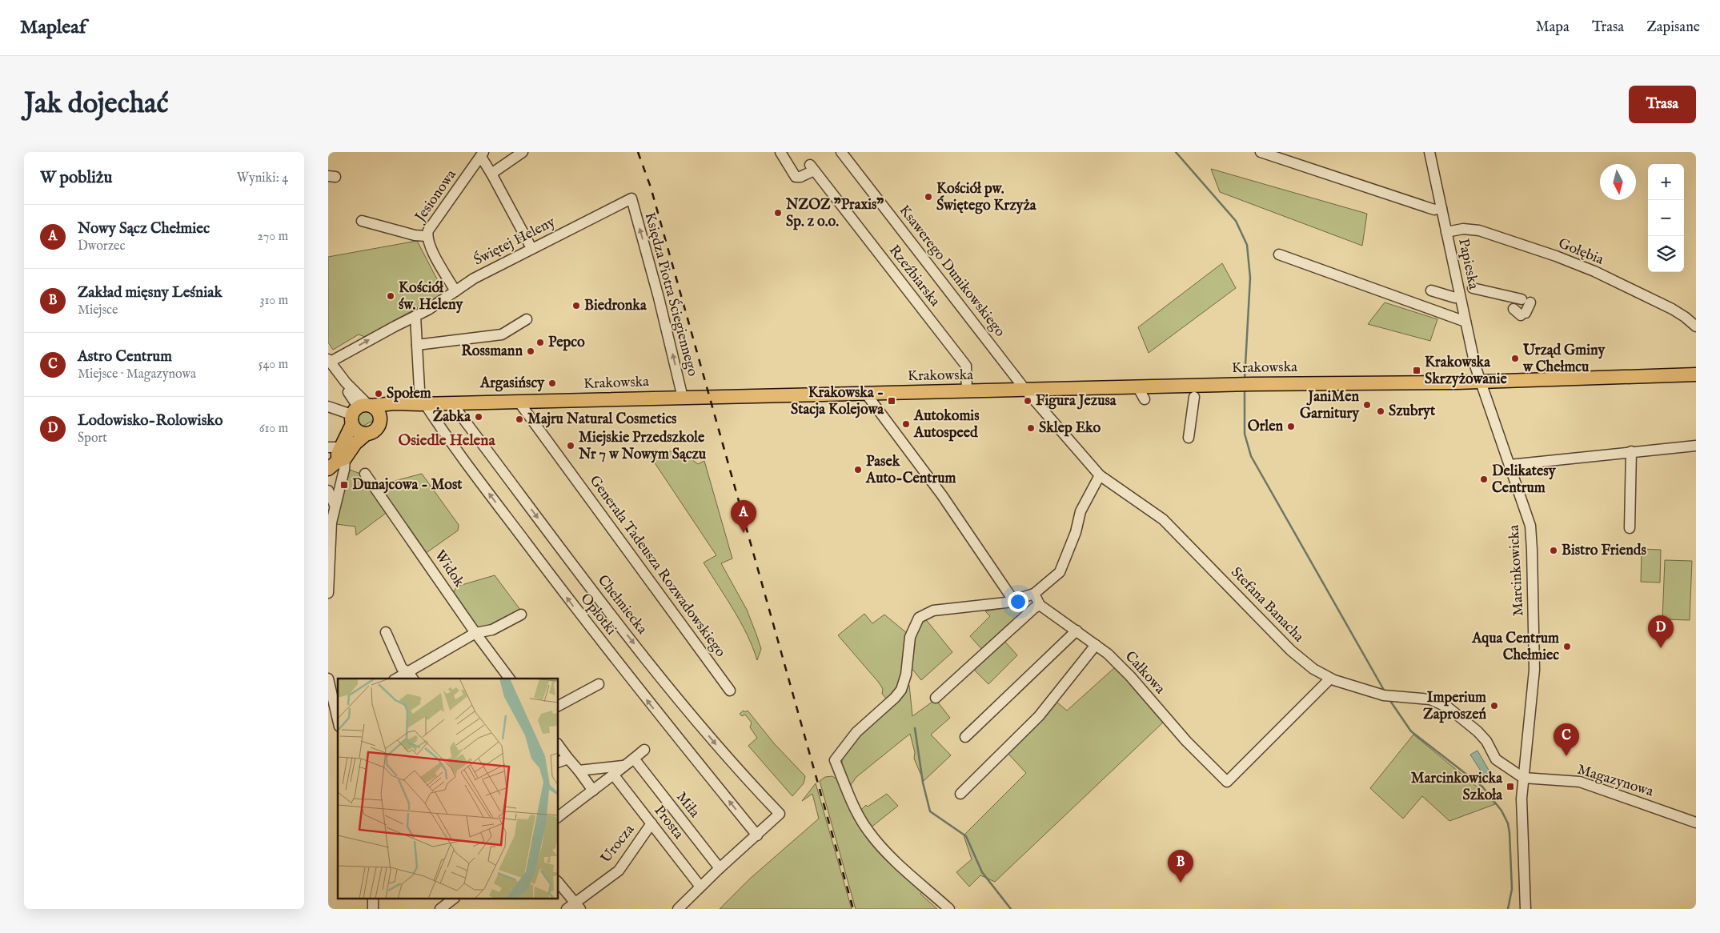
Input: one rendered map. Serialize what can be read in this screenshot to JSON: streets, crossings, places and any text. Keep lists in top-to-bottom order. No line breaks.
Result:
{"streets":{"main road":["Krakowska"],"street":["Jesionowa","Świętej Heleny","Gołębia","Papieska","Ksawerego Dunikowskiego","Rzeźbiarska","Księdza Piotra Ściegiennego","Generała Tadeusza Rozwadowskiego","Widok","Marcinkowicka","Chełmiecka","Stefana Banacha","Opłotki","Całkowa","Magazynowa","Miła","Prosta","Urocza"]},"crossings":[["Jesionowa","Świętej Heleny"],["Świętej Heleny","Księdza Piotra Ściegiennego"],["Gołębia","Papieska"],["Papieska","Krakowska"],["Papieska","Marcinkowicka"],["Ksawerego Dunikowskiego","Krakowska"],["Ksawerego Dunikowskiego","Stefana Banacha"],["Rzeźbiarska","Krakowska"],["Księdza Piotra Ściegiennego","Krakowska"],["Krakowska","Generała Tadeusza Rozwadowskiego"],["Krakowska","Marcinkowicka"],["Krakowska","Chełmiecka"],["Krakowska","Stefana Banacha"],["Krakowska","Opłotki"],["Marcinkowicka","Stefana Banacha"],["Marcinkowicka","Magazynowa"],["Chełmiecka","Opłotki"],["Stefana Banacha","Całkowa"],["Stefana Banacha","Magazynowa"],["Prosta","Urocza"]],"one_way":["Księdza Piotra Ściegiennego","Chełmiecka","Opłotki"],"districts":["Osiedle Helena"],"places":{"other":["Kościół pw. Świętego Krzyża","NZOZ \"Praxis\" Sp. z o.o.","Kościół św. Heleny","Biedronka","Pepco","Rossmann","Urząd Gminy w Chełmcu","Argasińscy","Społem","Figura Jezusa","JaniMen Garnitury","Szubryt","Żabka","Majru Natural Cosmetics","Autokomis Autospeed","Orlen","Sklep Eko","Miejskie Przedszkole Nr 7 w Nowym Sączu","Pasek Auto-Centrum","Delikatesy Centrum","Bistro Friends","Aqua Centrum Chełmiec","Imperium Zaproszeń"],"transit":["Krakowska Skrzyżowanie","Krakowska - Stacja Kolejowa","Dunajcowa - Most","Marcinkowicka Szkoła"]},"north":"bottom","page":{"header":"Mapleaf","nav":["Mapa","Trasa","Zapisane"],"buttons":"Trasa","title":"Jak dojechać","heading":["W pobliżu","Wyniki: 4"],"map_buttons":["+","−"],"list":[{"mark":"A","name":"Nowy Sącz Chełmiec","note":"Dworzec","value":"270 m"},{"mark":"B","name":"Zakład mięsny Leśniak","note":"Miejsce","value":"310 m"},{"mark":"C","name":"Astro Centrum","note":"Miejsce · Magazynowa","value":"540 m"},{"mark":"D","name":"Lodowisko-Rolowisko","note":"Sport","value":"610 m"}],"pins":["A","D","C","B"]}}
